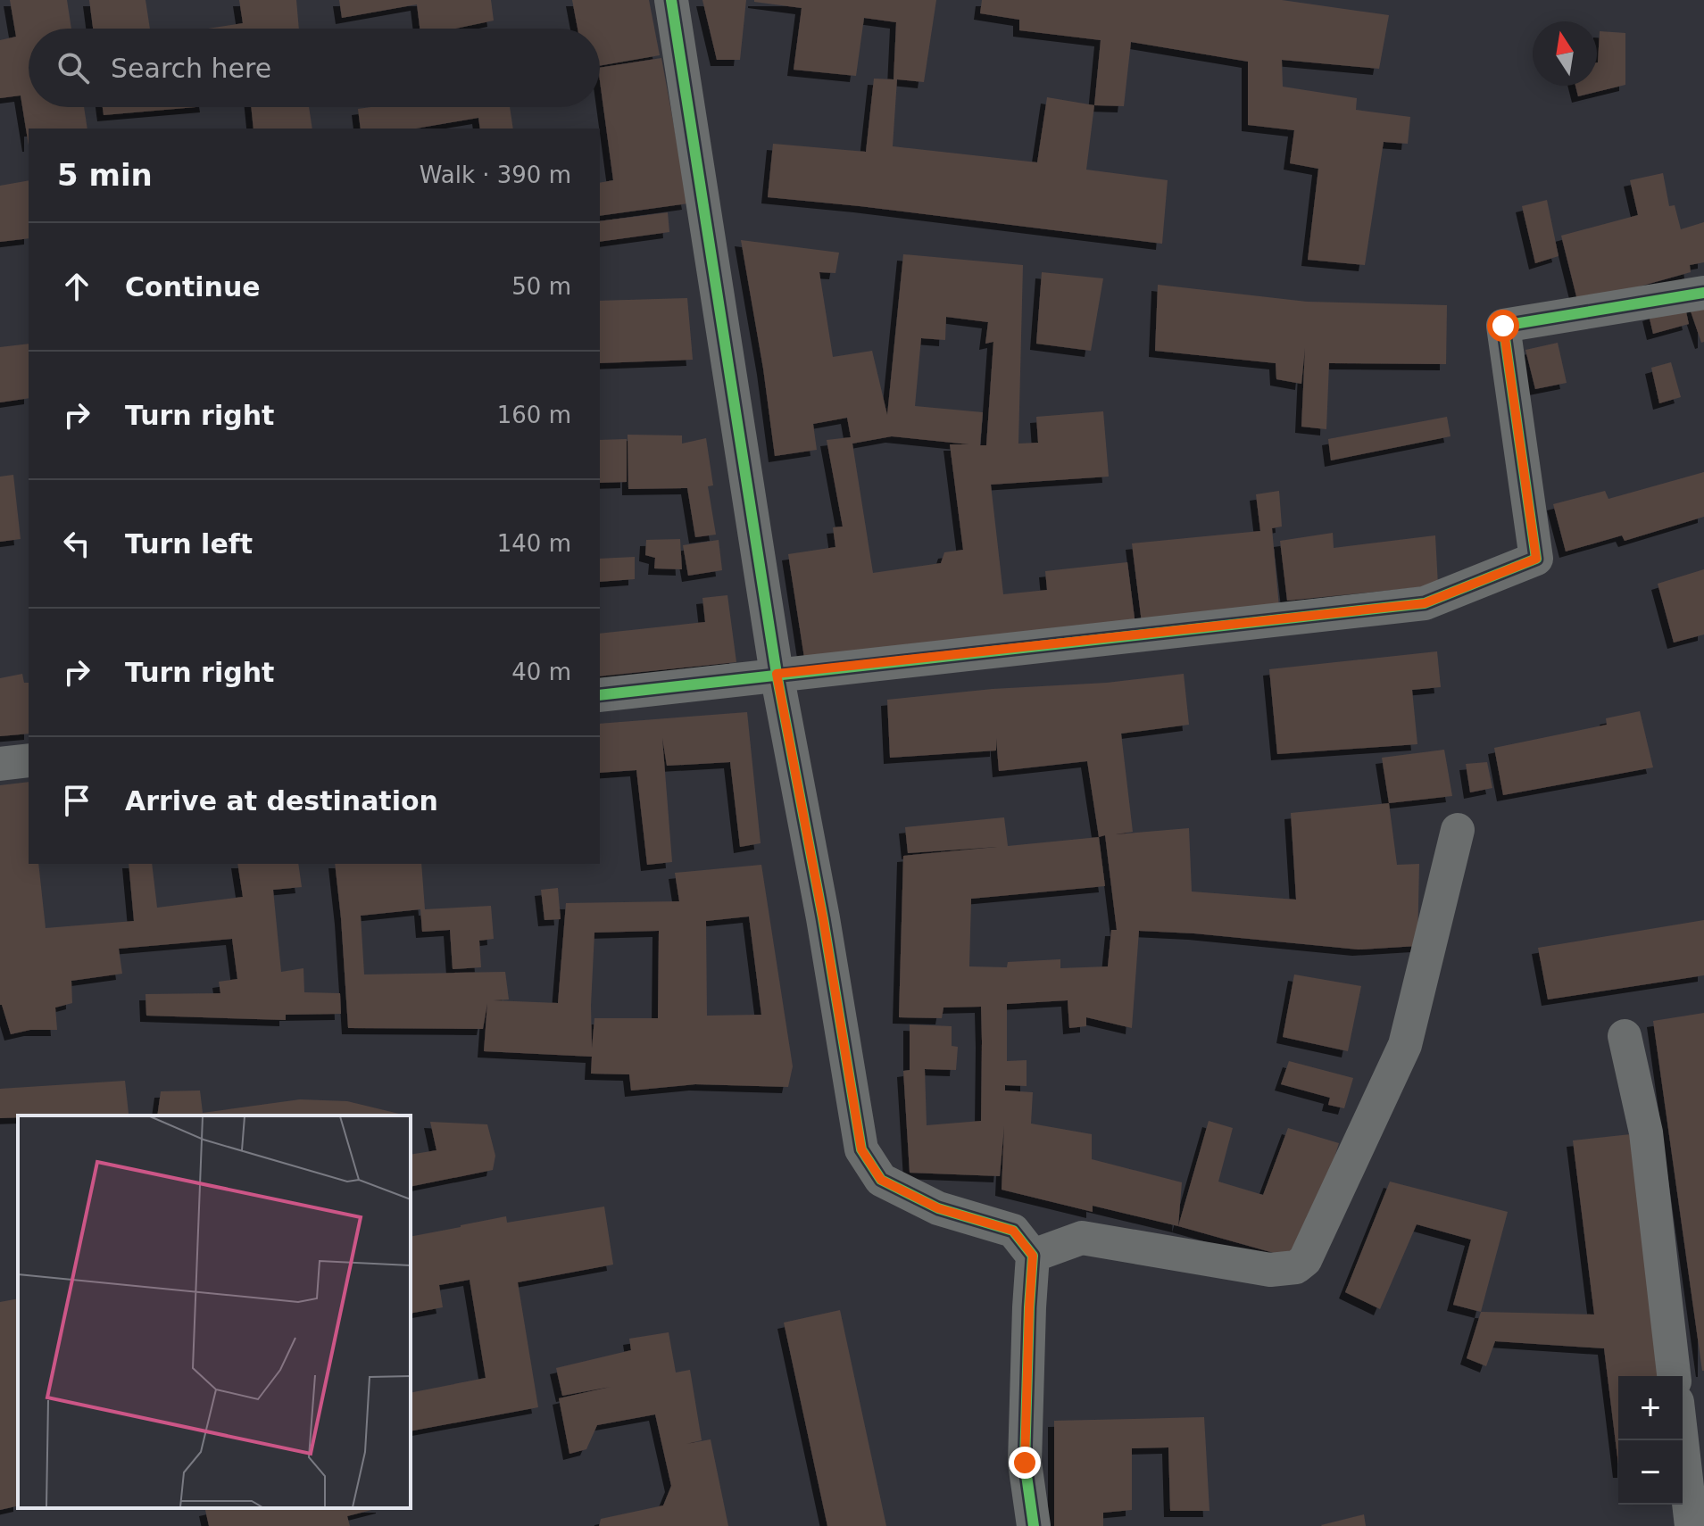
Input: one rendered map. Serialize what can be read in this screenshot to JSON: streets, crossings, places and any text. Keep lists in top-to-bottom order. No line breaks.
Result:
{"north":"top","page":{"search":"Search here","heading":["5 min","Walk · 390 m"],"list":[["Continue","50 m"],["Turn right","160 m"],["Turn left","140 m"],["Turn right","40 m"],"Arrive at destination"],"map_buttons":["+","−"]}}
